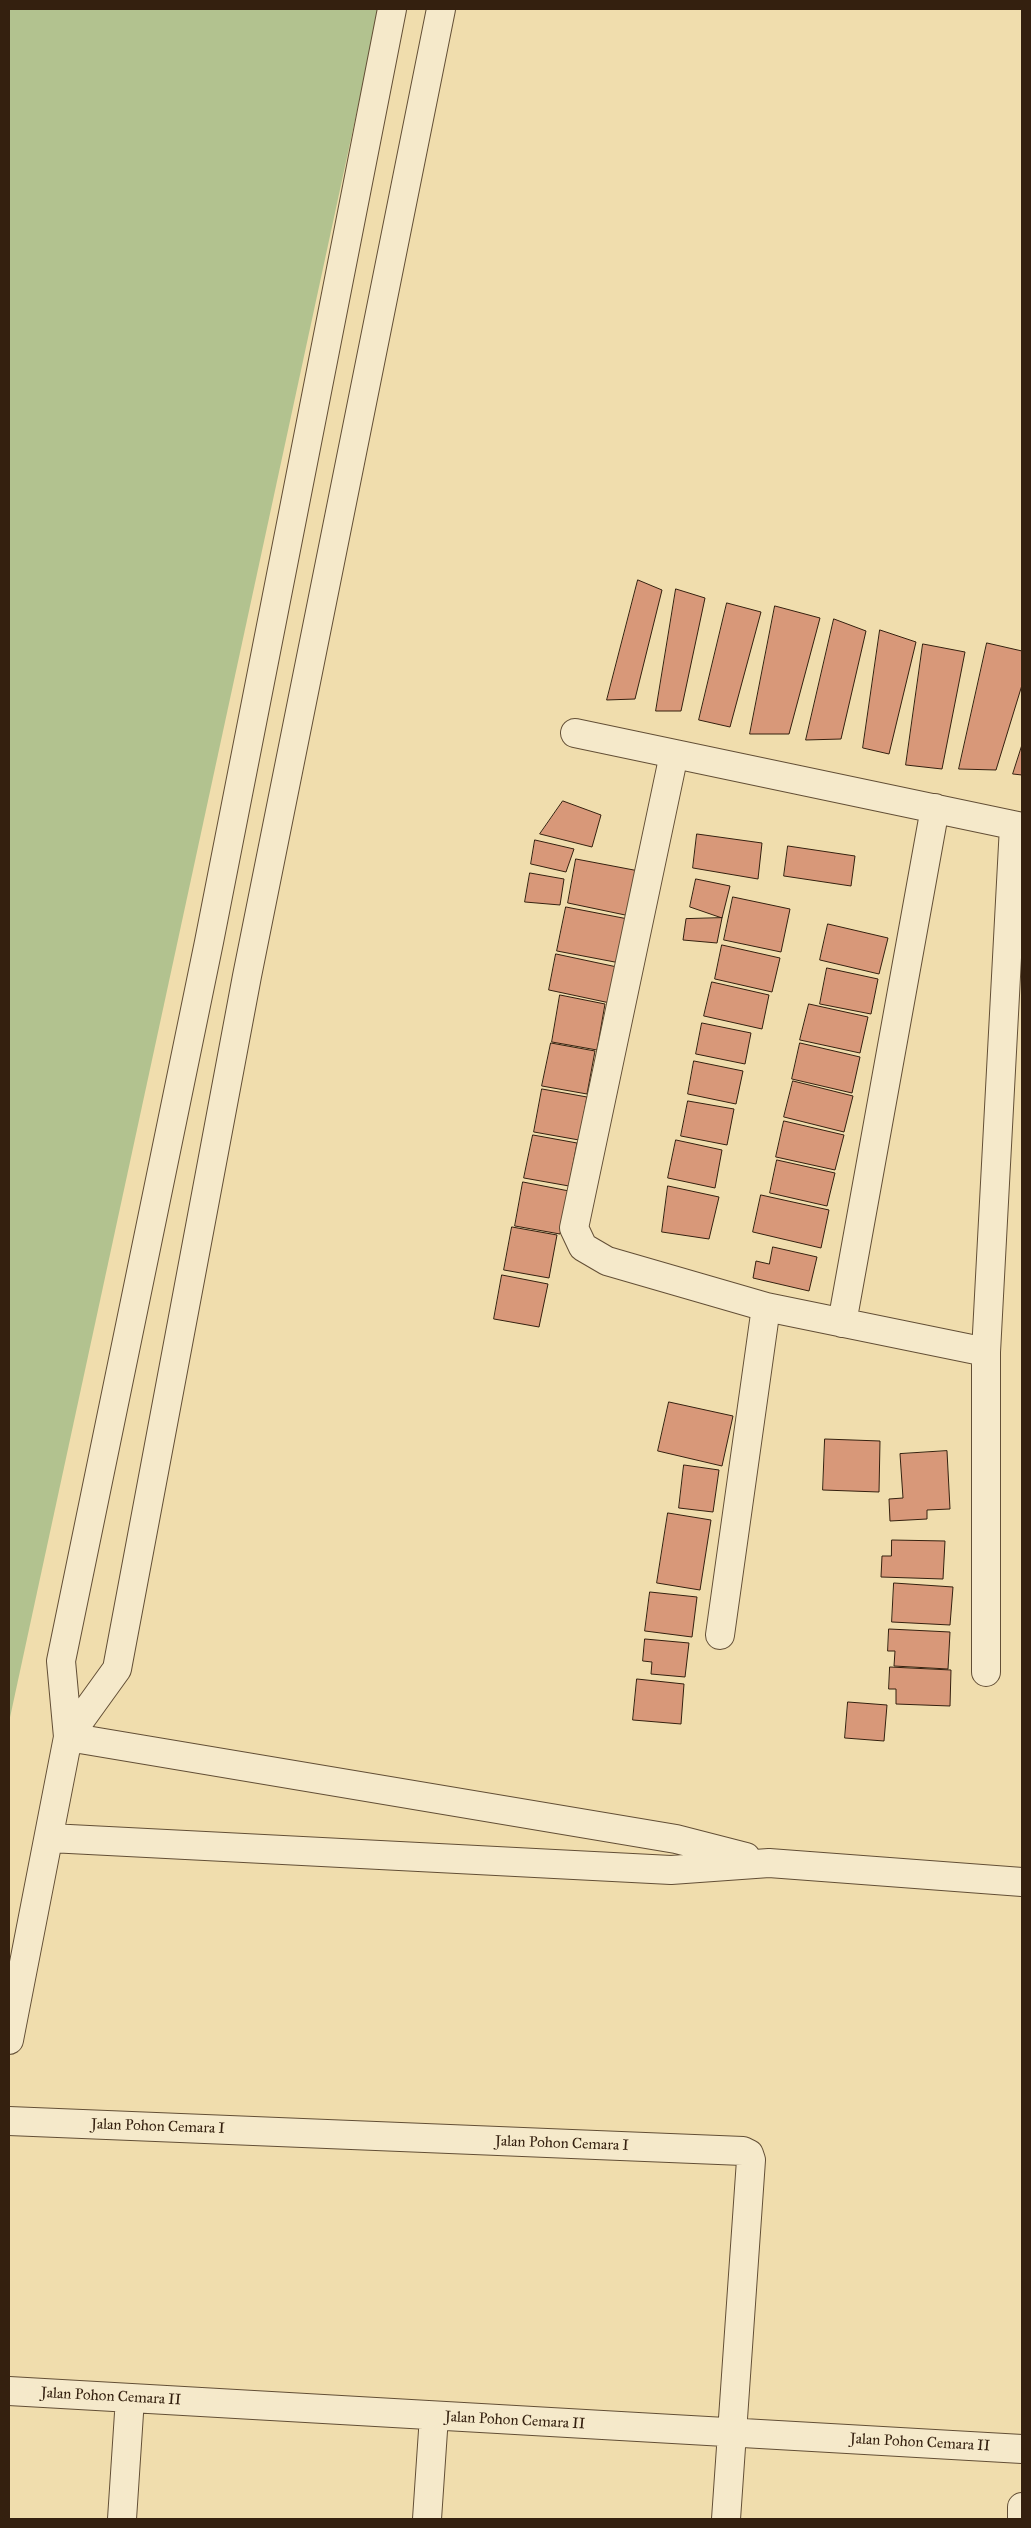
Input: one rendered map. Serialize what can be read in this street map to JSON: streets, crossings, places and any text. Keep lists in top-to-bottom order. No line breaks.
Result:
{"streets":{"street":["Jalan Pohon Cemara I","Jalan Pohon Cemara II"]},"crossings":[["Jalan Pohon Cemara I","Jalan Pohon Cemara II"]]}
